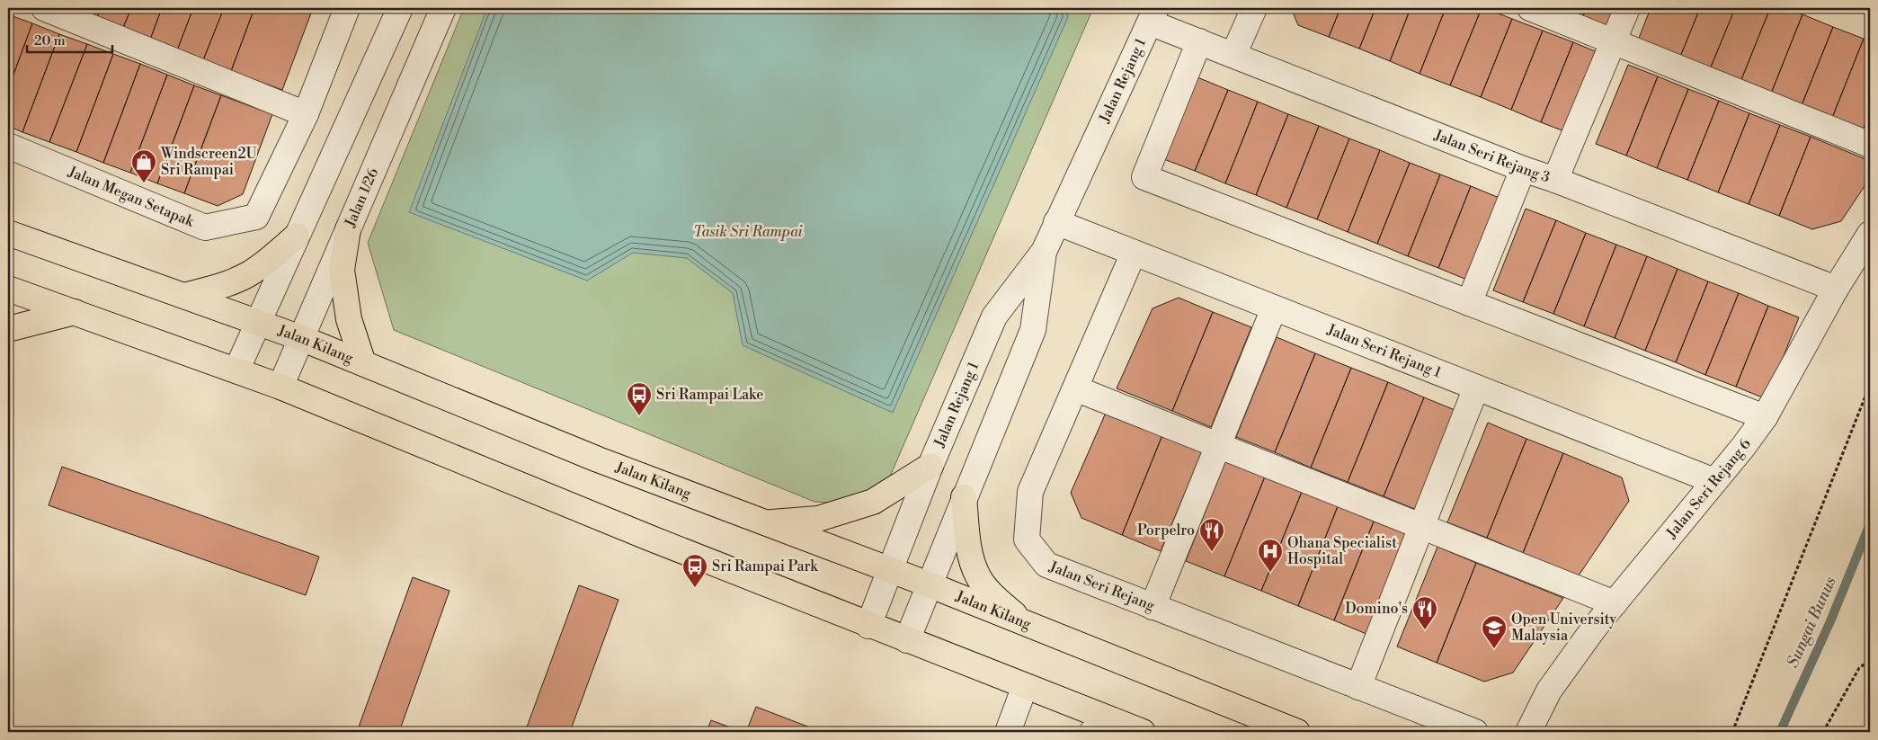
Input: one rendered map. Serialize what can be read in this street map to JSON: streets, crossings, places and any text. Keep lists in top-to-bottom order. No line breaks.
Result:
{"streets":{"main road":["Jalan Kilang"],"street":["Jalan Rejang 1","Jalan Seri Rejang 3","Jalan Megan Setapak","Jalan 1/26","Jalan Seri Rejang 1","Jalan Seri Rejang 6","Jalan Seri Rejang"]},"crossings":[["Jalan Rejang 1","Jalan Seri Rejang 3"],["Jalan Rejang 1","Jalan Kilang"],["Jalan Rejang 1","Jalan Seri Rejang 1"],["Jalan Seri Rejang 3","Jalan Seri Rejang 6"],["Jalan 1/26","Jalan Kilang"],["Jalan Seri Rejang 1","Jalan Seri Rejang 6"],["Jalan Seri Rejang 1","Jalan Seri Rejang"]],"water":["Sungai Bunus"],"parks":["Tasik Sri Rampai"],"places":{"shop":["Windscreen2U Sri Rampai"],"bus stop":["Sri Rampai Lake","Sri Rampai Park"],"restaurant":["Porpelro","Domino's"],"hospital":["Ohana Specialist Hospital"],"school or university":["Open University Malaysia"]},"scale_bar":"20 m"}
